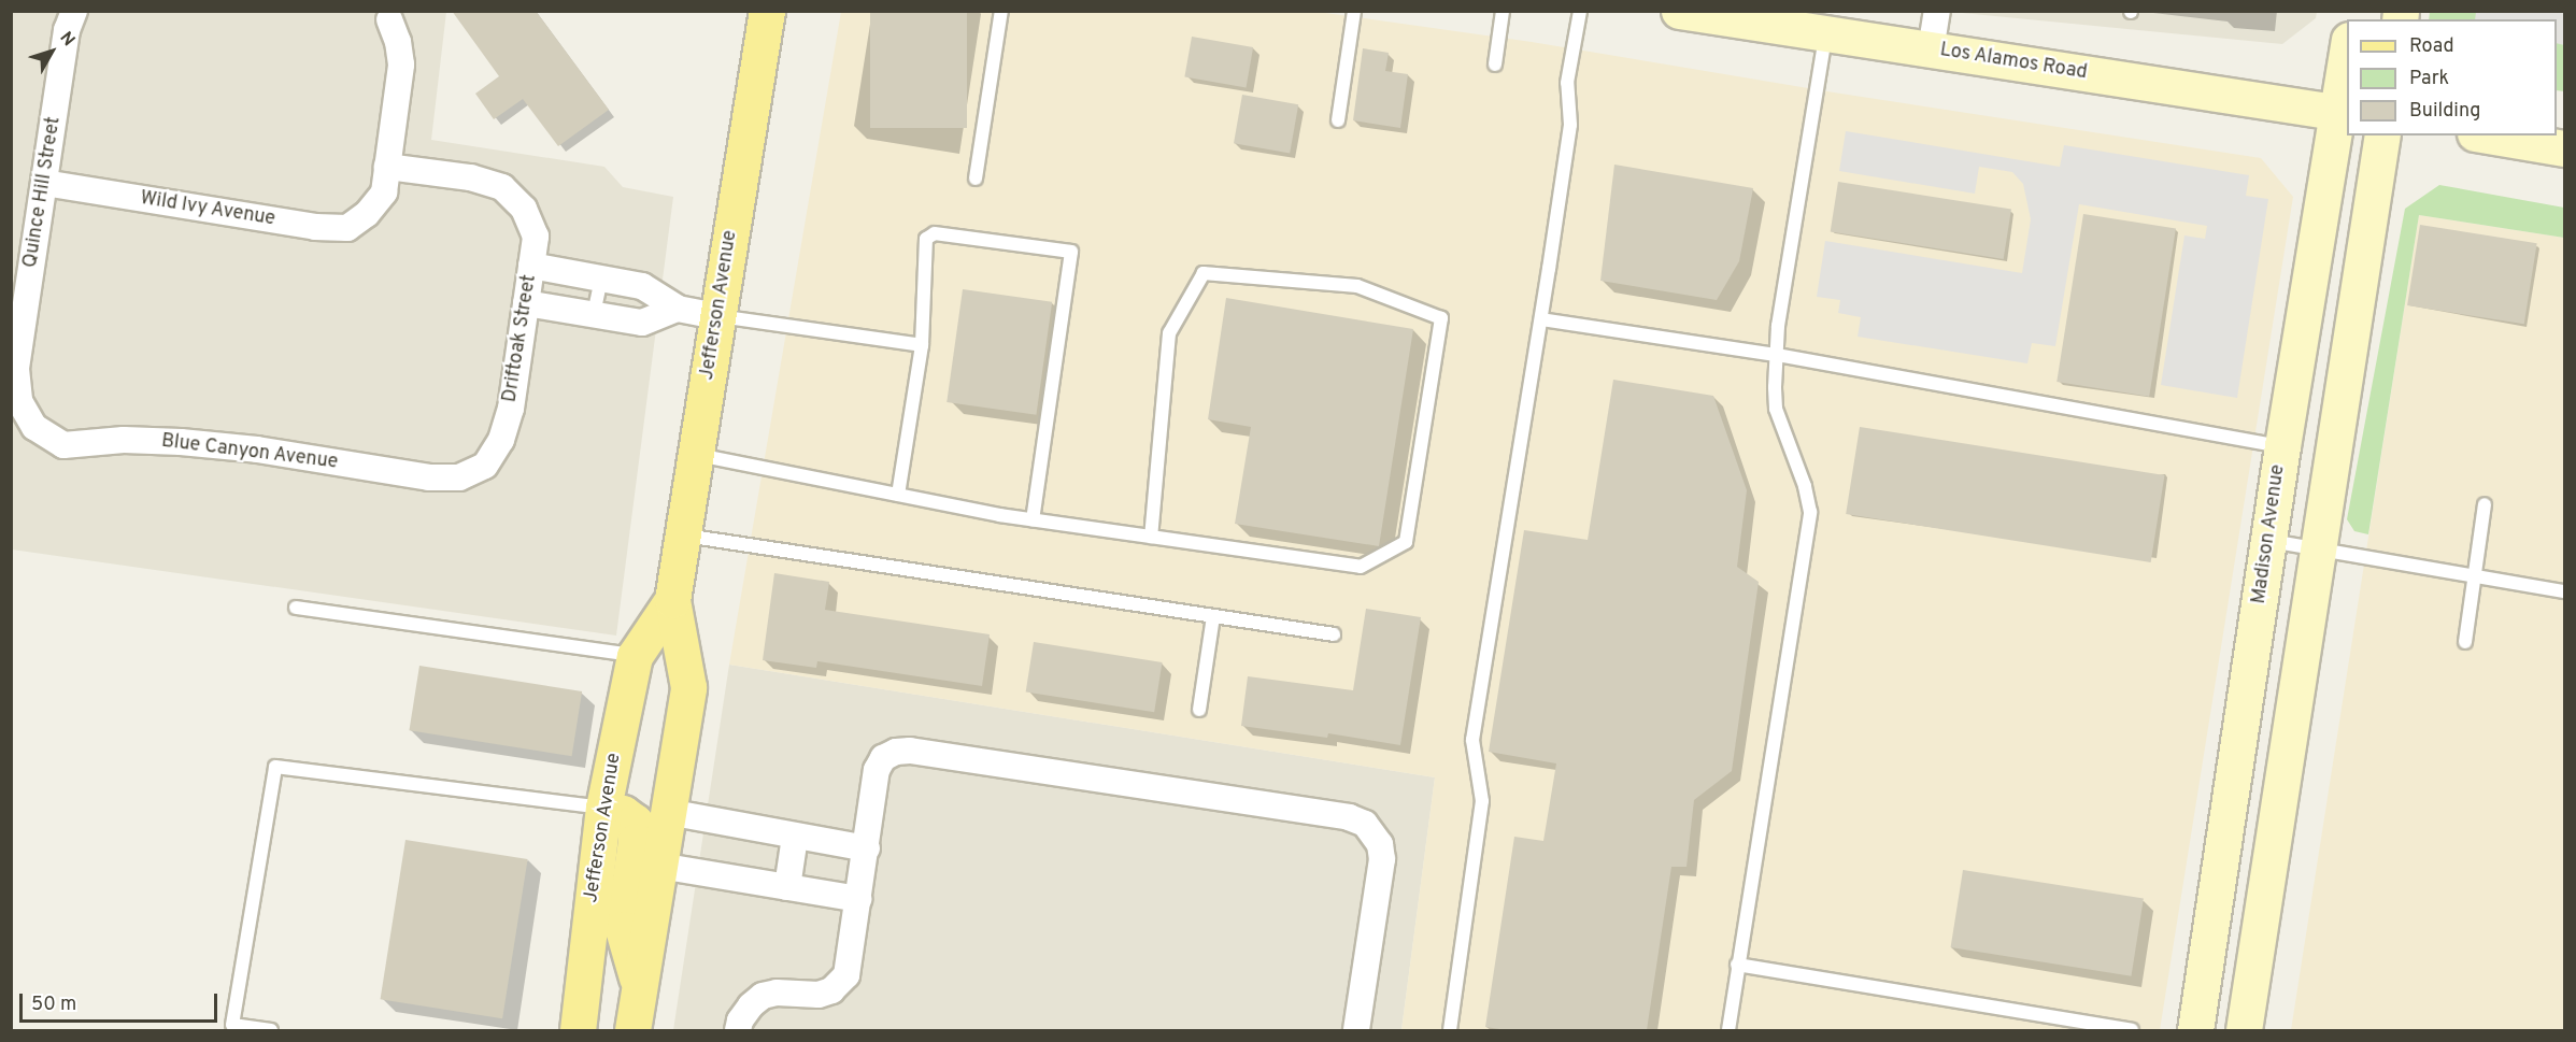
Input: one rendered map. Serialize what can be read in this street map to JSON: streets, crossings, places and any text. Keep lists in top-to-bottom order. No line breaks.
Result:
{"streets":{"main road":["Los Alamos Road","Jefferson Avenue","Madison Avenue"],"street":["Quince Hill Street","Wild Ivy Avenue","Driftoak Street","Blue Canyon Avenue"]},"crossings":[["Los Alamos Road","Madison Avenue"],["Quince Hill Street","Wild Ivy Avenue"],["Quince Hill Street","Blue Canyon Avenue"],["Wild Ivy Avenue","Driftoak Street"],["Driftoak Street","Blue Canyon Avenue"]],"legend":["Road","Park","Building"],"scale_bar":"50 m","north":"top right"}
